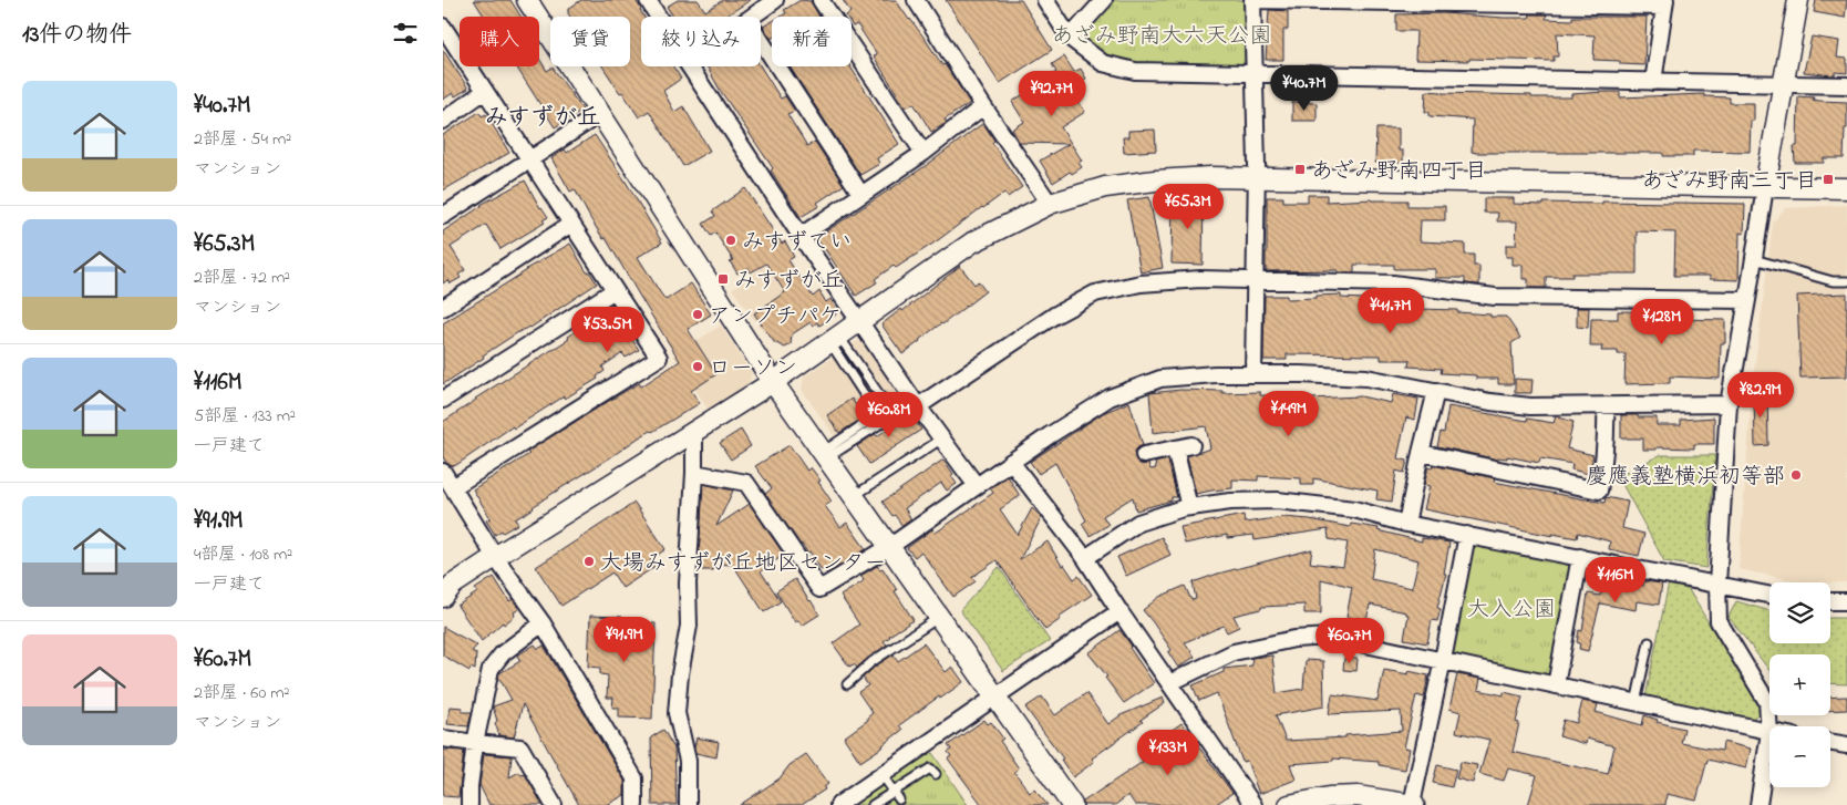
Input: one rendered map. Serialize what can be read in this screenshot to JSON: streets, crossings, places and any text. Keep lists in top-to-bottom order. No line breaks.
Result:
{"districts":["みすずが丘"],"parks":["あざみ野南大六天公園","大入公園"],"places":{"transit":["あざみ野南四丁目","あざみ野南三丁目","みすずが丘"],"other":["みすずてい","アンプチパケ","ローソン","慶應義塾横浜初等部","大場みすずが丘地区センター"]},"page":{"heading":"13件の物件","chip":["購入","賃貸","絞り込み","新着"],"price":["¥40.7M","¥92.7M","¥65.3M","¥41.7M","¥128M","¥53.5M","¥82.9M","¥149M","¥60.8M","¥116M","¥91.9M","¥60.7M","¥133M"],"list":[{"name":"¥40.7M","note":"2部屋 · 54 m² · マンション"},{"name":"¥65.3M","note":"2部屋 · 72 m² · マンション"},{"name":"¥116M","note":"5部屋 · 133 m² · 一戸建て"},{"name":"¥91.9M","note":"4部屋 · 108 m² · 一戸建て"},{"name":"¥60.7M","note":"2部屋 · 60 m² · マンション"}],"map_buttons":["+","−"]}}
